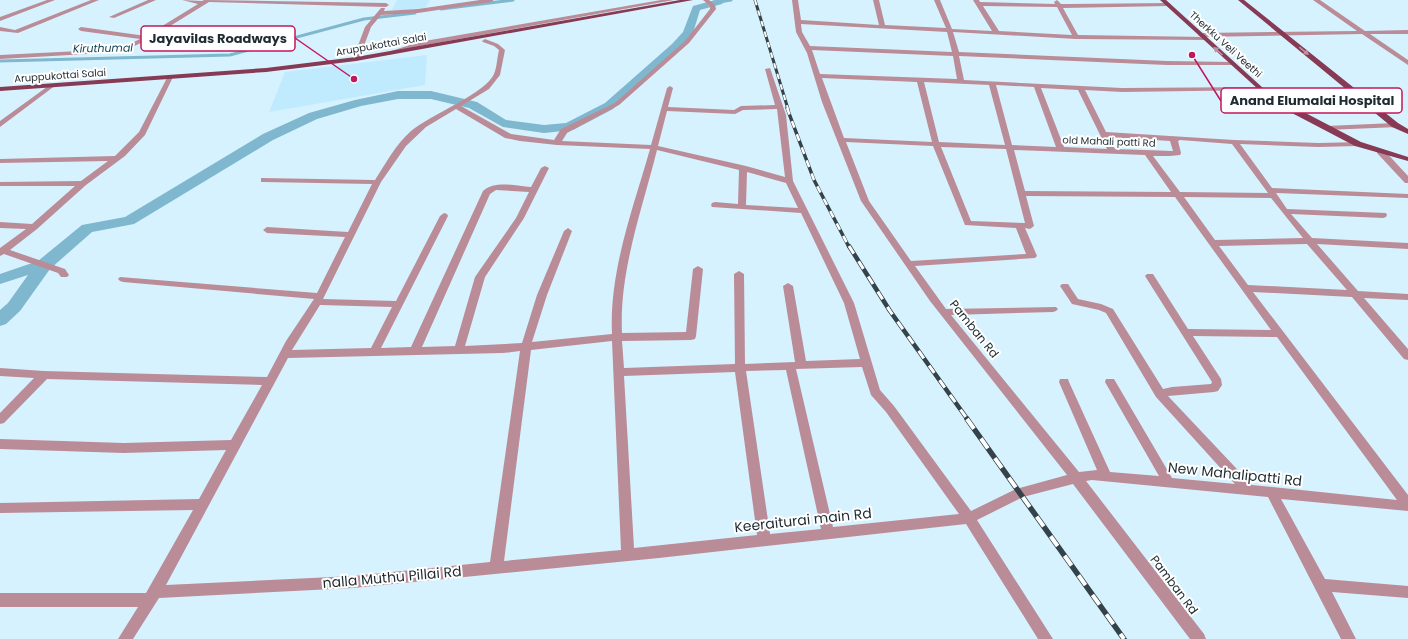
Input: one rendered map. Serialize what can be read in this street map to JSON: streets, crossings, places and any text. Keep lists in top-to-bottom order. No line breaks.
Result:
{"streets":{"main road":["Aruppukottai Salai","Therkku Veli Veethi"],"street":["old Mahali patti Rd","Pamban Rd","New Mahalipatti Rd","Keeraiturai main Rd","nalla Muthu Pillai Rd"]},"crossings":[["old Mahali patti Rd","Pamban Rd"],["Pamban Rd","New Mahalipatti Rd"],["New Mahalipatti Rd","Keeraiturai main Rd"],["Keeraiturai main Rd","nalla Muthu Pillai Rd"]],"water":["Kiruthumal"],"places":["Anand Elumalai Hospital","Jayavilas Roadways"]}
